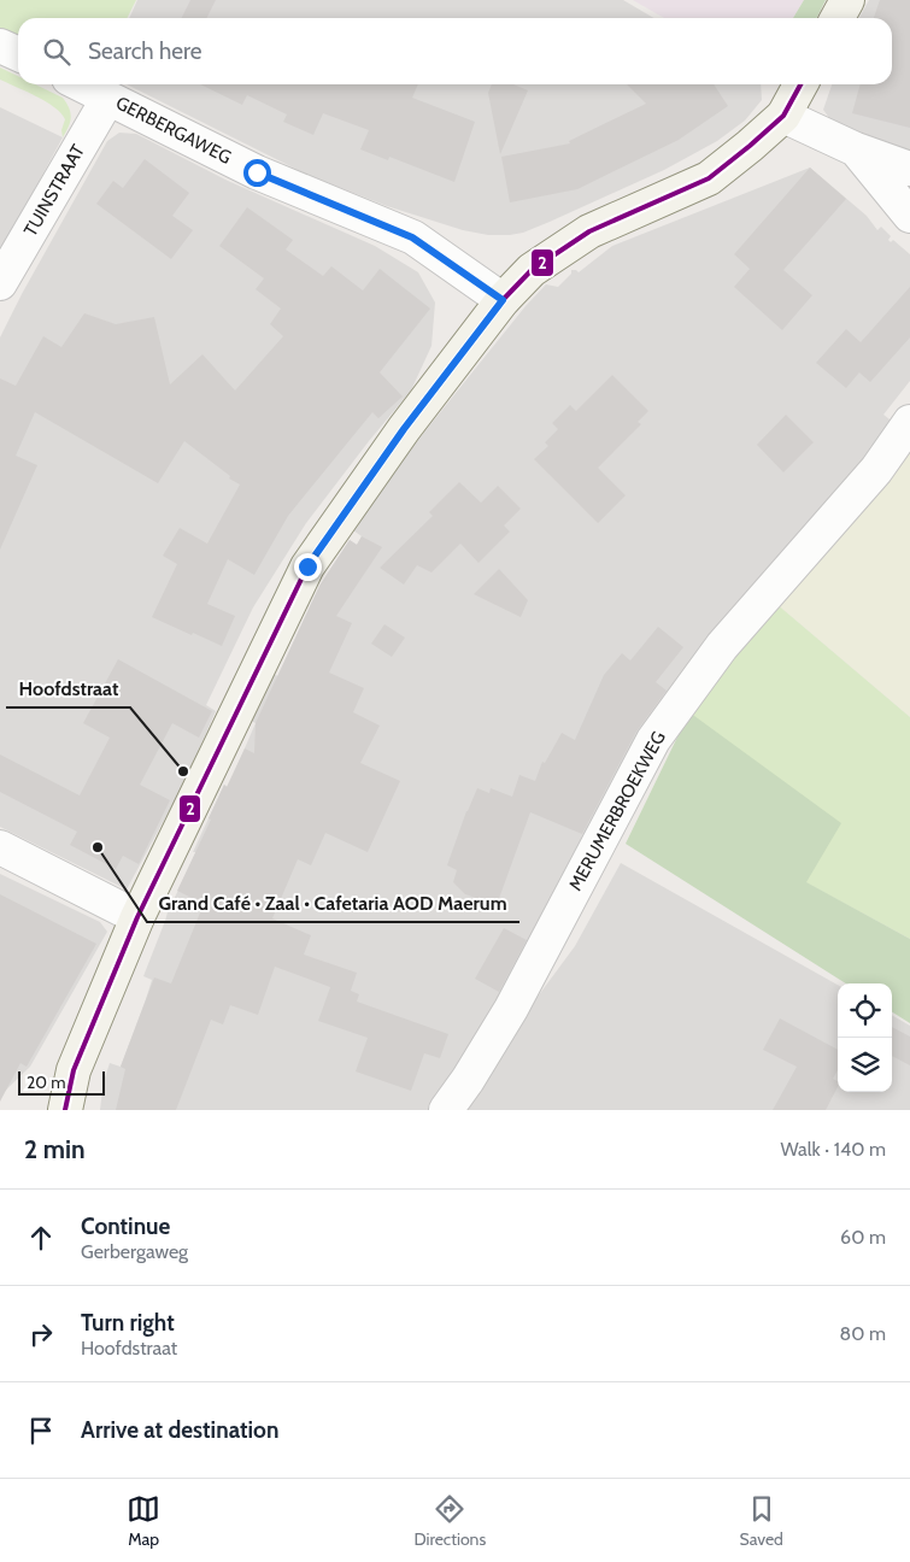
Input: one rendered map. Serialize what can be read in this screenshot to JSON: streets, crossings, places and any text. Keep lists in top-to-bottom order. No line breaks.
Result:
{"streets":{"street":["GERBERGAWEG","TUINSTRAAT","MERUMERBROEKWEG"]},"crossings":[["GERBERGAWEG","TUINSTRAAT"]],"places":["Hoofdstraat","Grand Café • Zaal • Cafetaria AOD Maerum"],"lines":["transit line 2"],"scale_bar":"20 m","page":{"search":"Search here","scale":"20 m","heading":["2 min","Walk · 140 m"],"list":[["Continue","Gerbergaweg","60 m"],["Turn right","Hoofdstraat","80 m"],"Arrive at destination"],"nav":["Map","Directions","Saved"]}}
